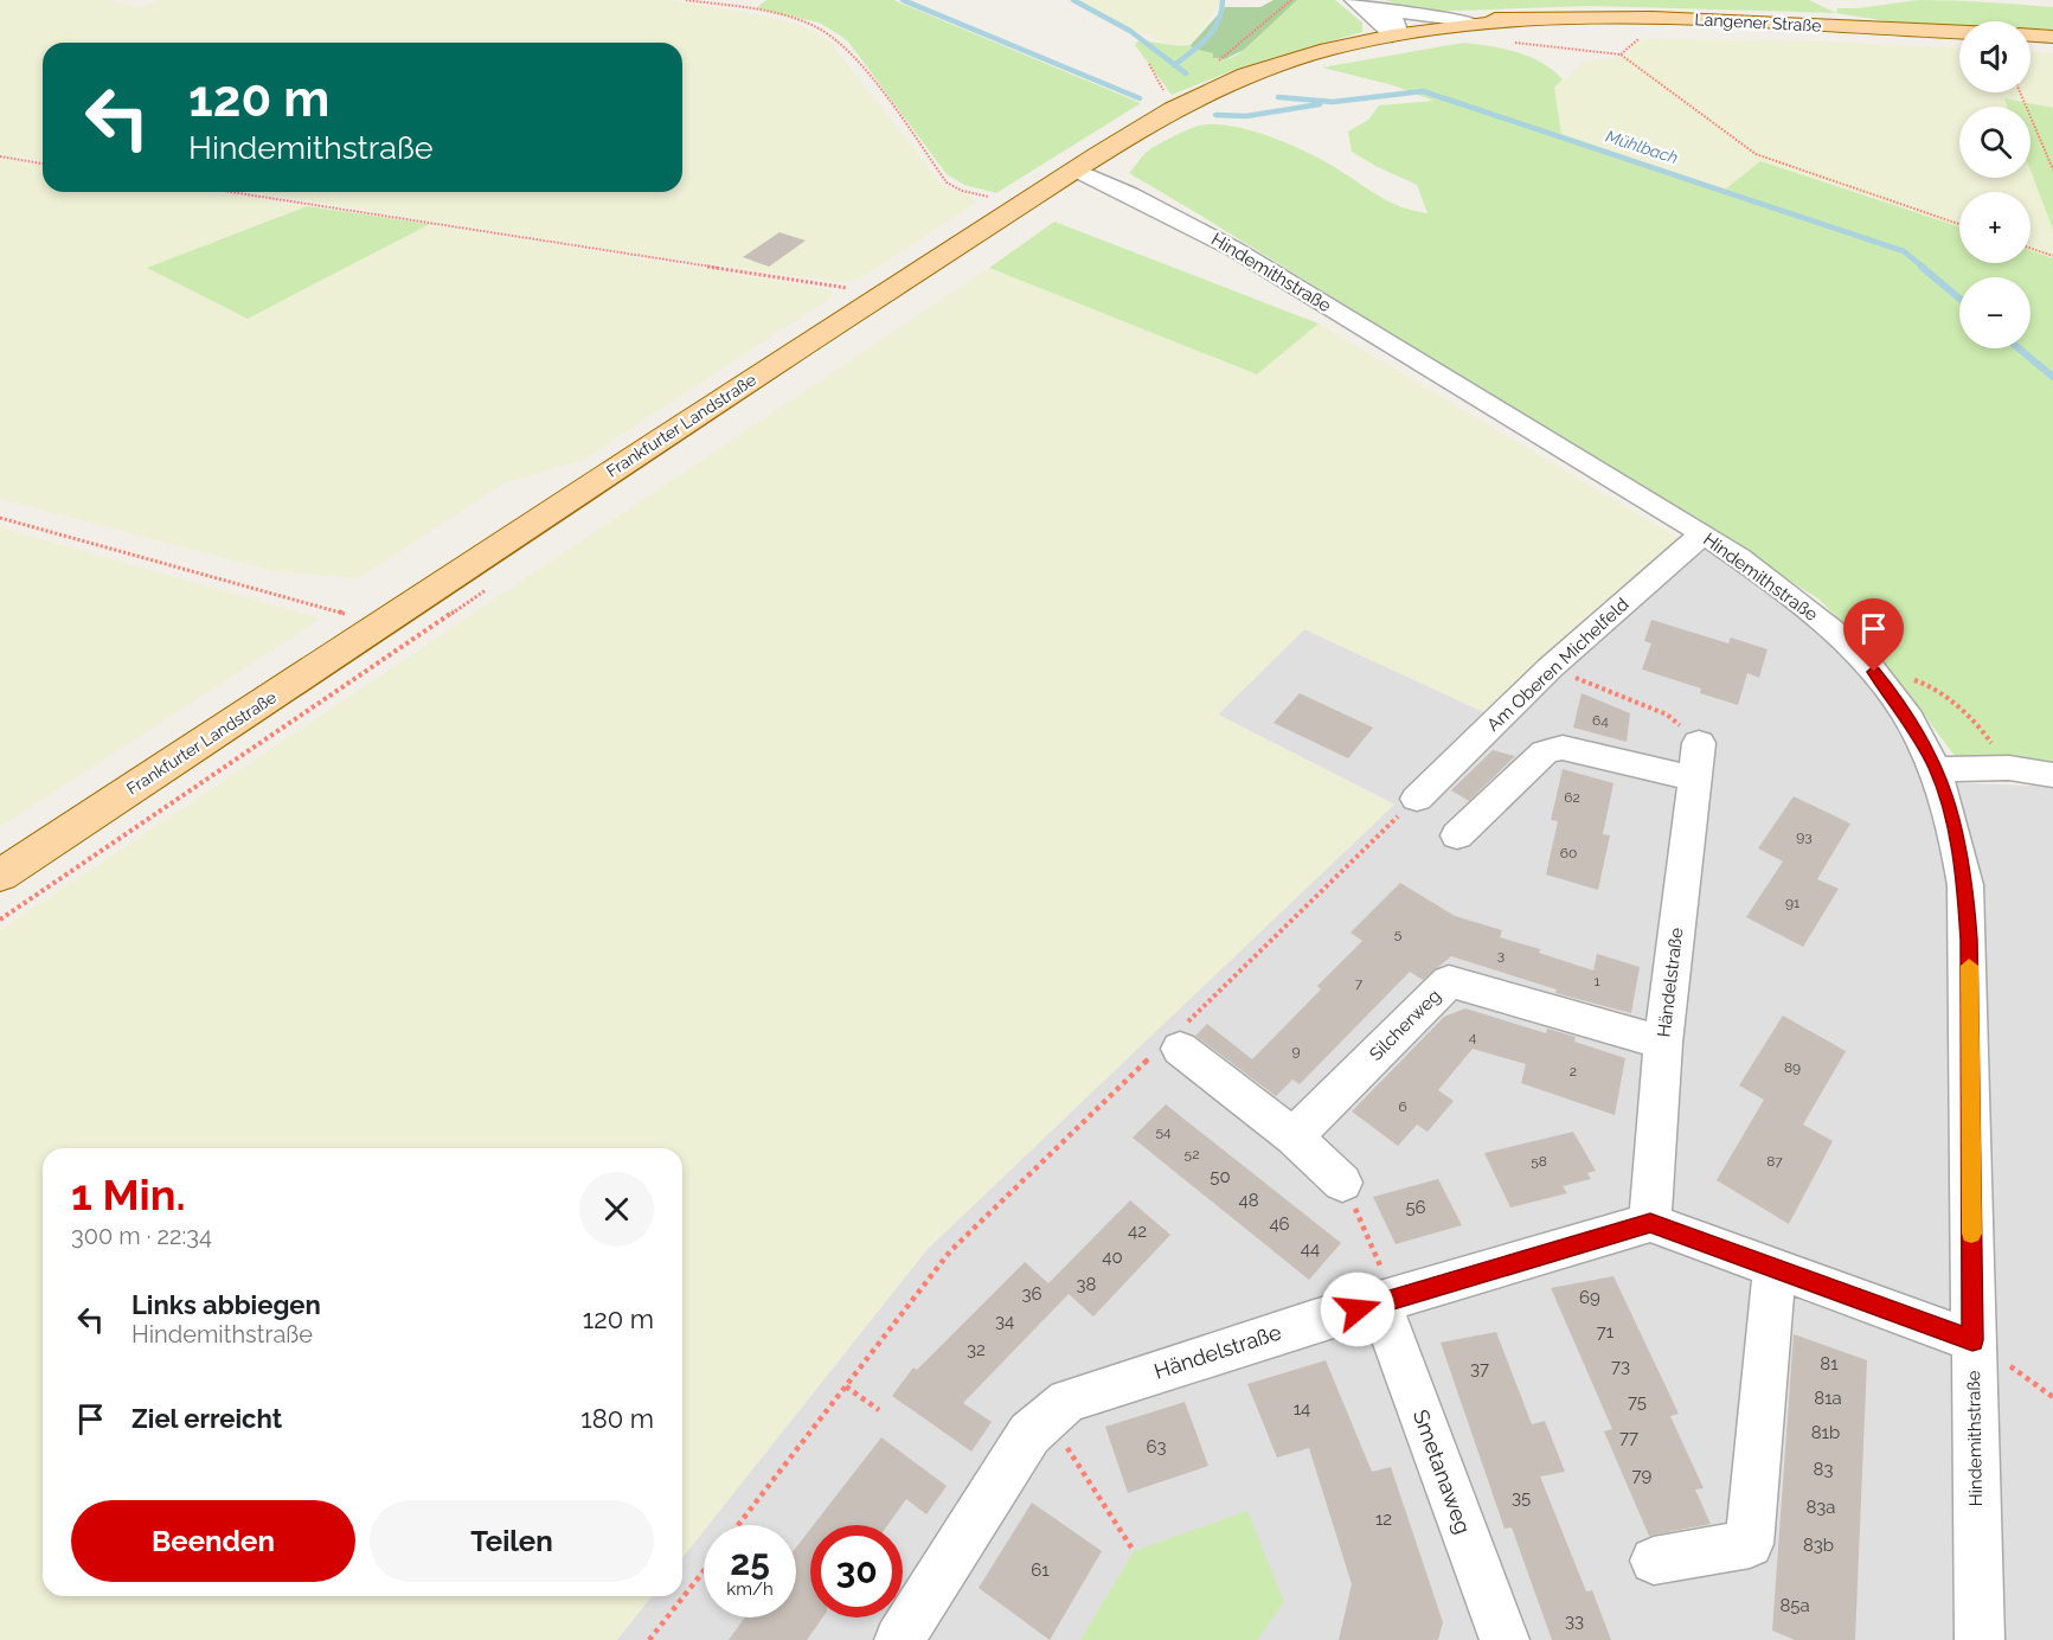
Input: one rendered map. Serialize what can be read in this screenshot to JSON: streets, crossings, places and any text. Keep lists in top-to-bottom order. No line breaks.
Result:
{"streets":{"main road":["Langener Straße","Frankfurter Landstraße"],"street":["Hindemithstraße","Am Oberen Michelfeld","Händelstraße","Silcherweg","Smetanaweg"]},"crossings":[["Langener Straße","Frankfurter Landstraße"],["Hindemithstraße","Frankfurter Landstraße"],["Hindemithstraße","Am Oberen Michelfeld"],["Händelstraße","Silcherweg"],["Händelstraße","Smetanaweg"]],"water":["Mühlbach"],"house_numbers":["64","62","93","60","91","5","3","1","7","4","9","89","2","6","54","52","58","87","50","48","56","46","42","44","40","38","36","69","34","71","32","81","73","37","81a","75","14","81b","77","63","83","79","35","83a","12","83b","61","85a","33"],"page":{"map_buttons":["+","−"],"turn":["120 m","Hindemithstraße"],"heading":["1 Min.","300 m · 22:34"],"list":[{"name":"Links abbiegen","note":"Hindemithstraße","value":"120 m"},{"name":"Ziel erreicht","value":"180 m"}],"buttons":["Beenden","Teilen"],"speed":"25 km/h","limit":"30"}}
